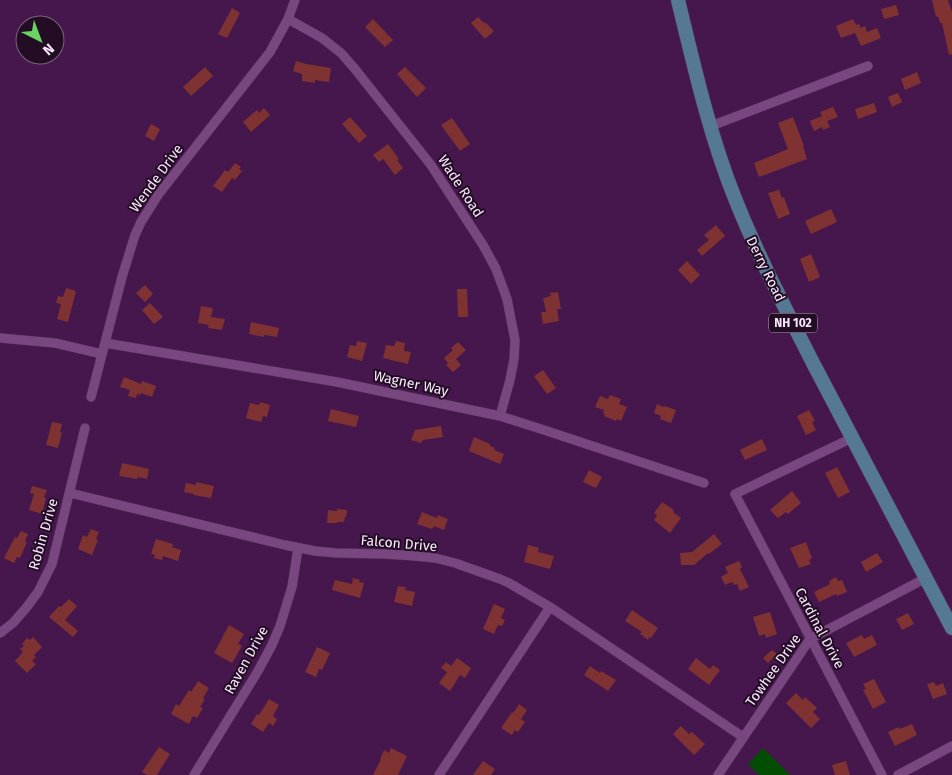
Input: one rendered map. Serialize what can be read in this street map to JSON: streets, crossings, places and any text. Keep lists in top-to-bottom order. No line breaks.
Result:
{"streets":{"main road":["Derry Road","NH 102"],"street":["Wende Drive","Wade Road","Wagner Way","Robin Drive","Falcon Drive","Cardinal Drive","Raven Drive","Towhee Drive"]},"crossings":[["Wende Drive","Wade Road"],["Wende Drive","Wagner Way"],["Wade Road","Wagner Way"],["Derry Road","Cardinal Drive"],["Derry Road","Towhee Drive"],["Robin Drive","Falcon Drive"],["Falcon Drive","Raven Drive"],["Falcon Drive","Towhee Drive"],["Cardinal Drive","Towhee Drive"]],"north":"bottom right"}
